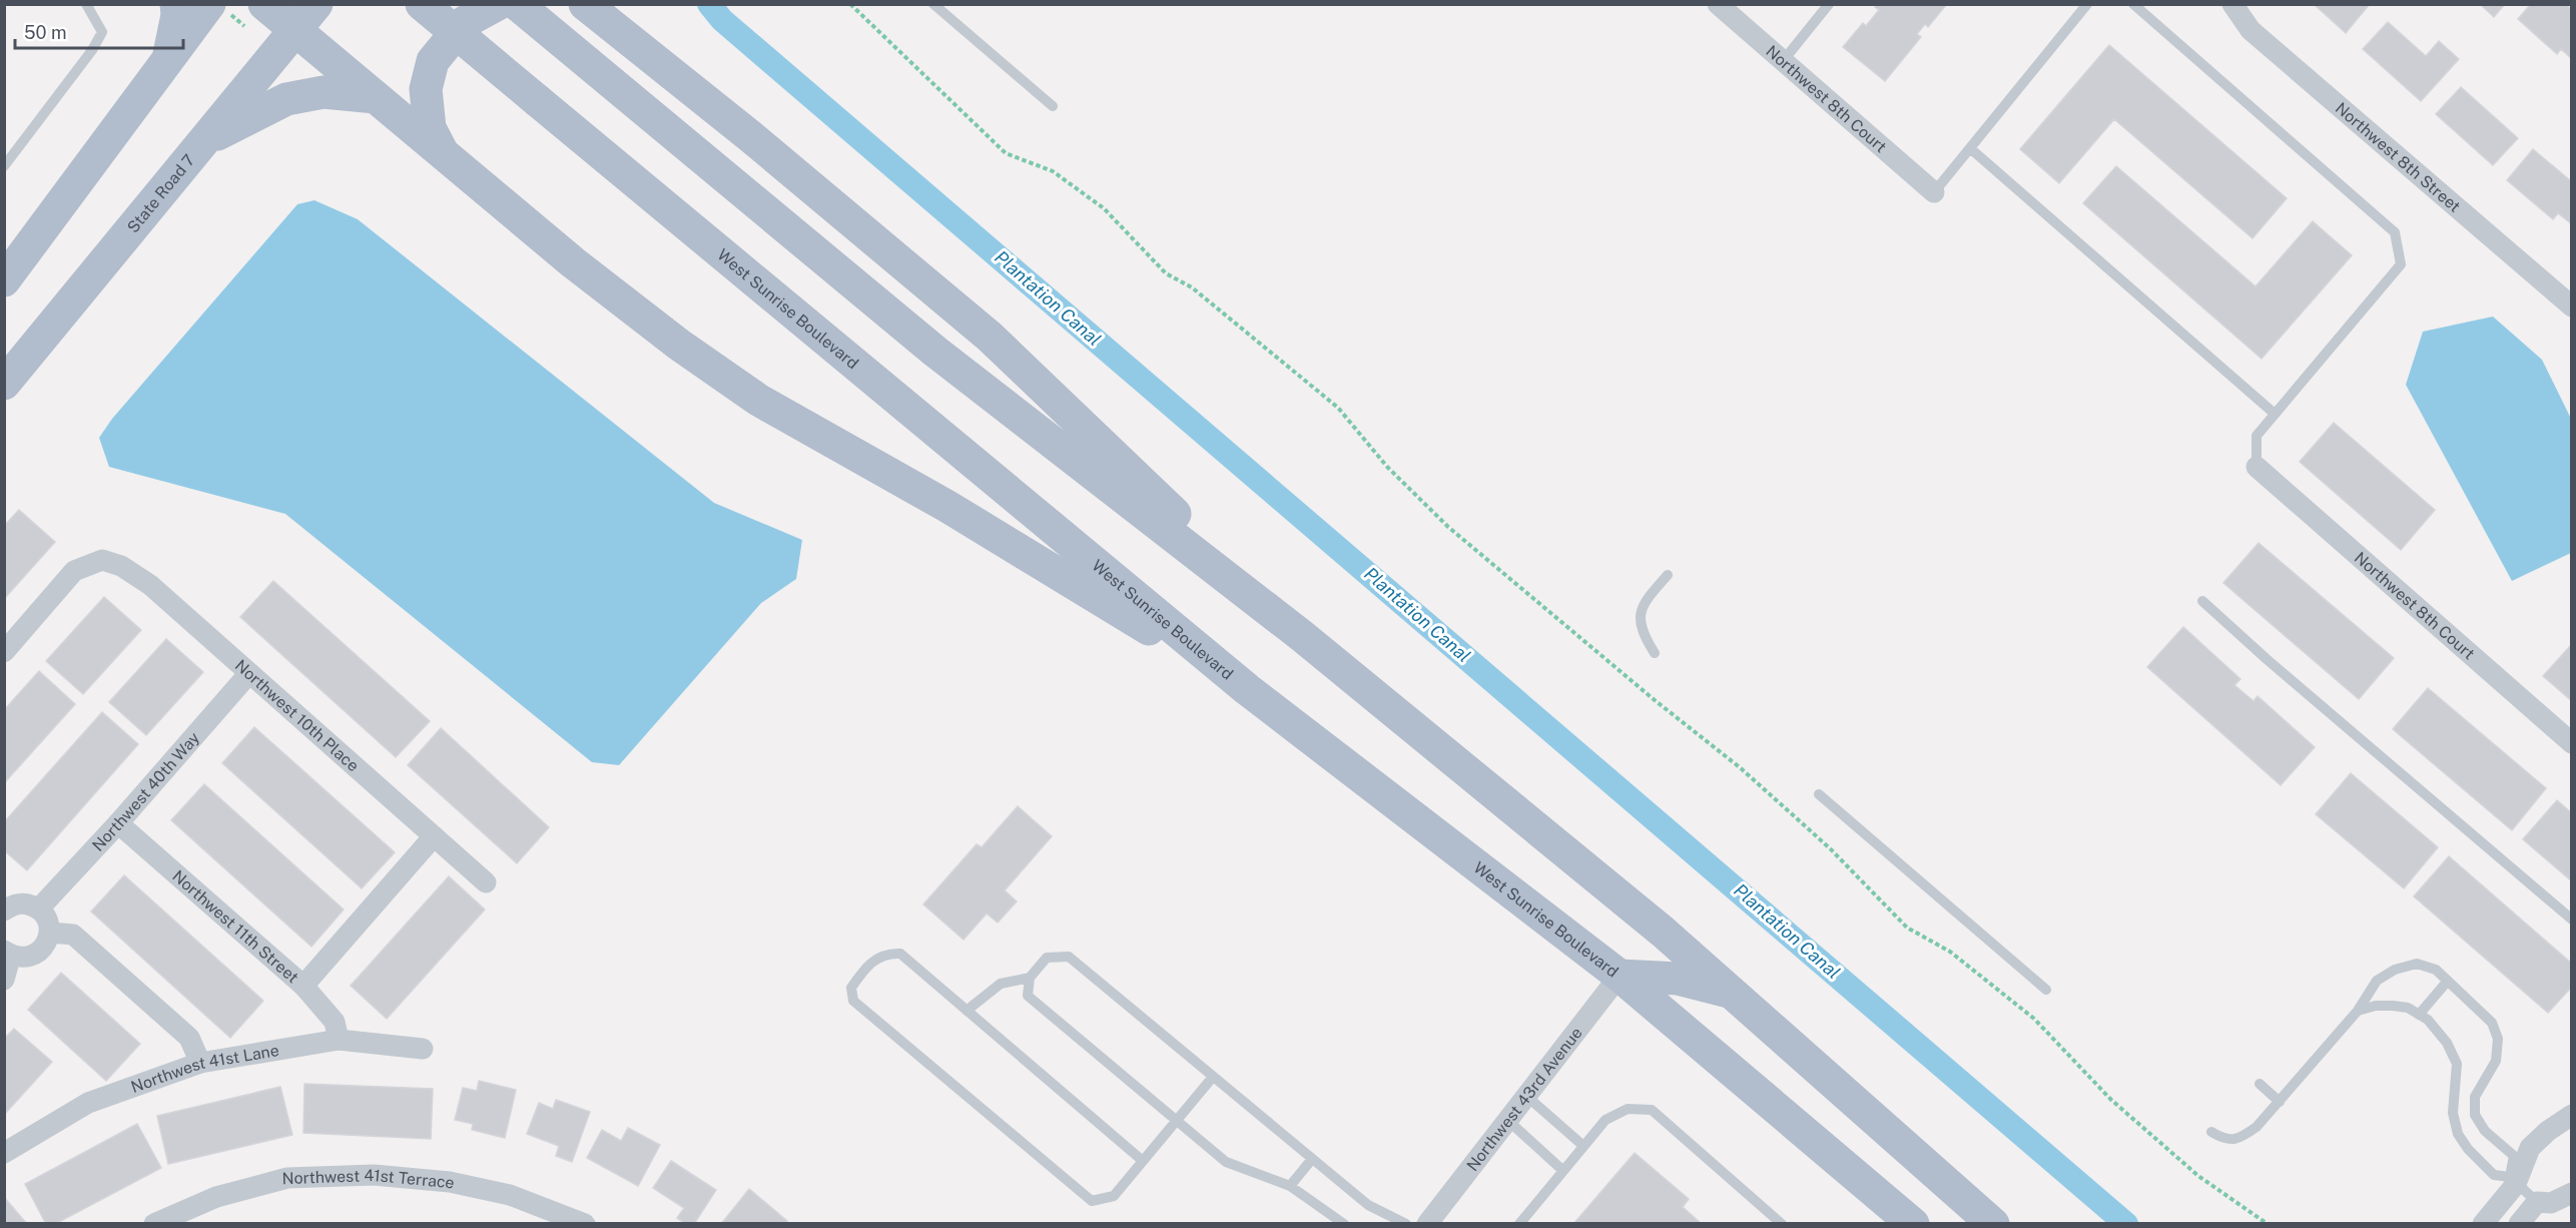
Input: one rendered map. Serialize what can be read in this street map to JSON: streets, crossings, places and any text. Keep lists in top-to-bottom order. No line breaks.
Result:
{"streets":{"main road":["State Road 7","West Sunrise Boulevard"],"street":["Northwest 8th Court","Northwest 8th Street","Northwest 10th Place","Northwest 40th Way","Northwest 11th Street","Northwest 41st Lane","Northwest 43rd Avenue","Northwest 41st Terrace"]},"crossings":[["West Sunrise Boulevard","Northwest 43rd Avenue"],["Northwest 10th Place","Northwest 40th Way"],["Northwest 40th Way","Northwest 11th Street"],["Northwest 11th Street","Northwest 41st Lane"]],"water":["Plantation Canal"],"scale_bar":"50 m"}
